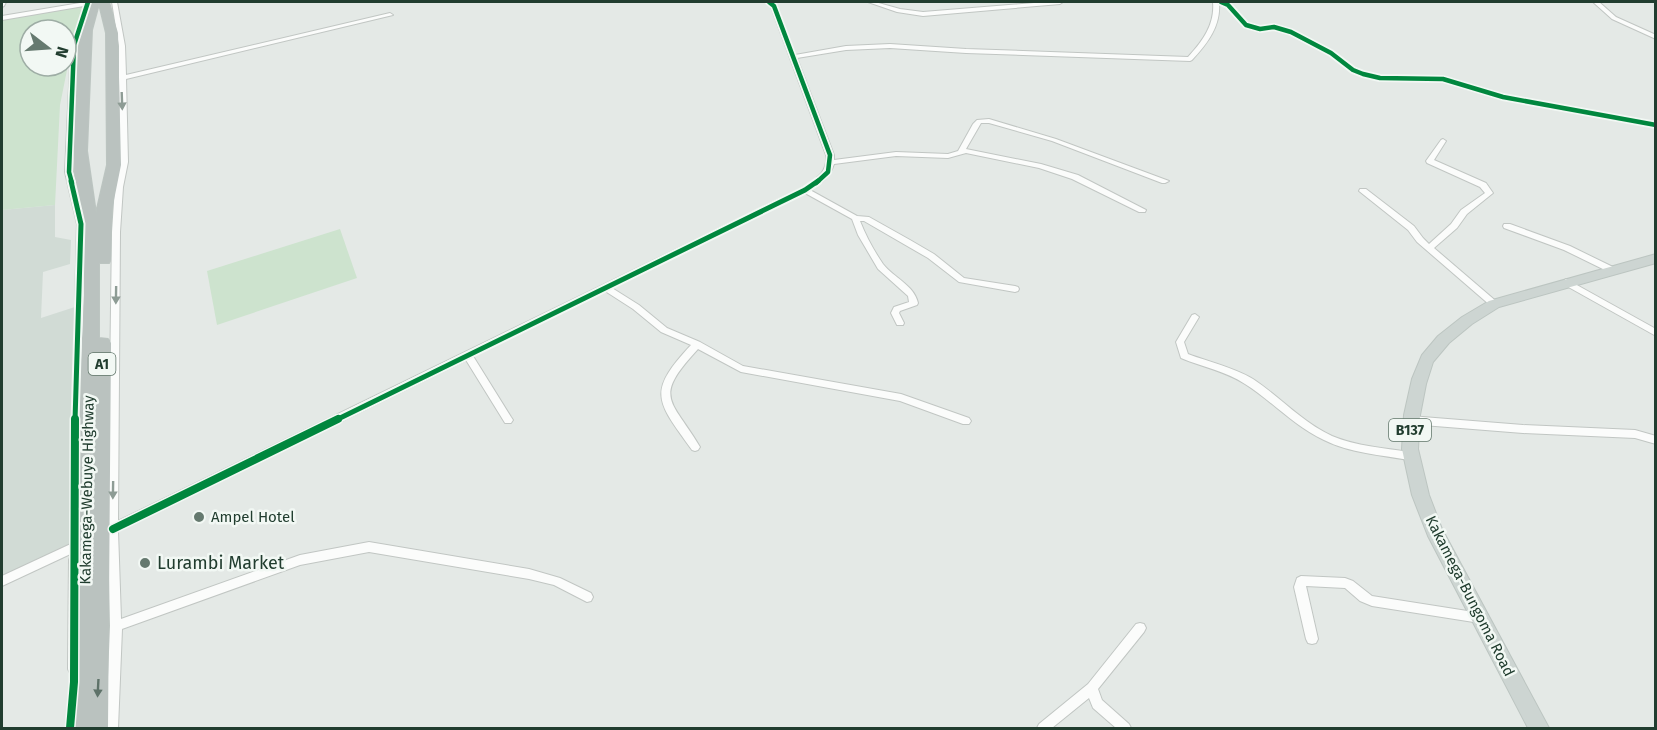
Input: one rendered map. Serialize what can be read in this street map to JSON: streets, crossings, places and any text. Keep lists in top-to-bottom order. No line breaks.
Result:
{"streets":{"highway":["A1","Kakamega-Webuye Highway"],"main road":["B137","Kakamega-Bungoma Road"]},"crossings":[["A1","Kakamega-Webuye Highway"]],"places":["Ampel Hotel","Lurambi Market"],"north":"right"}
